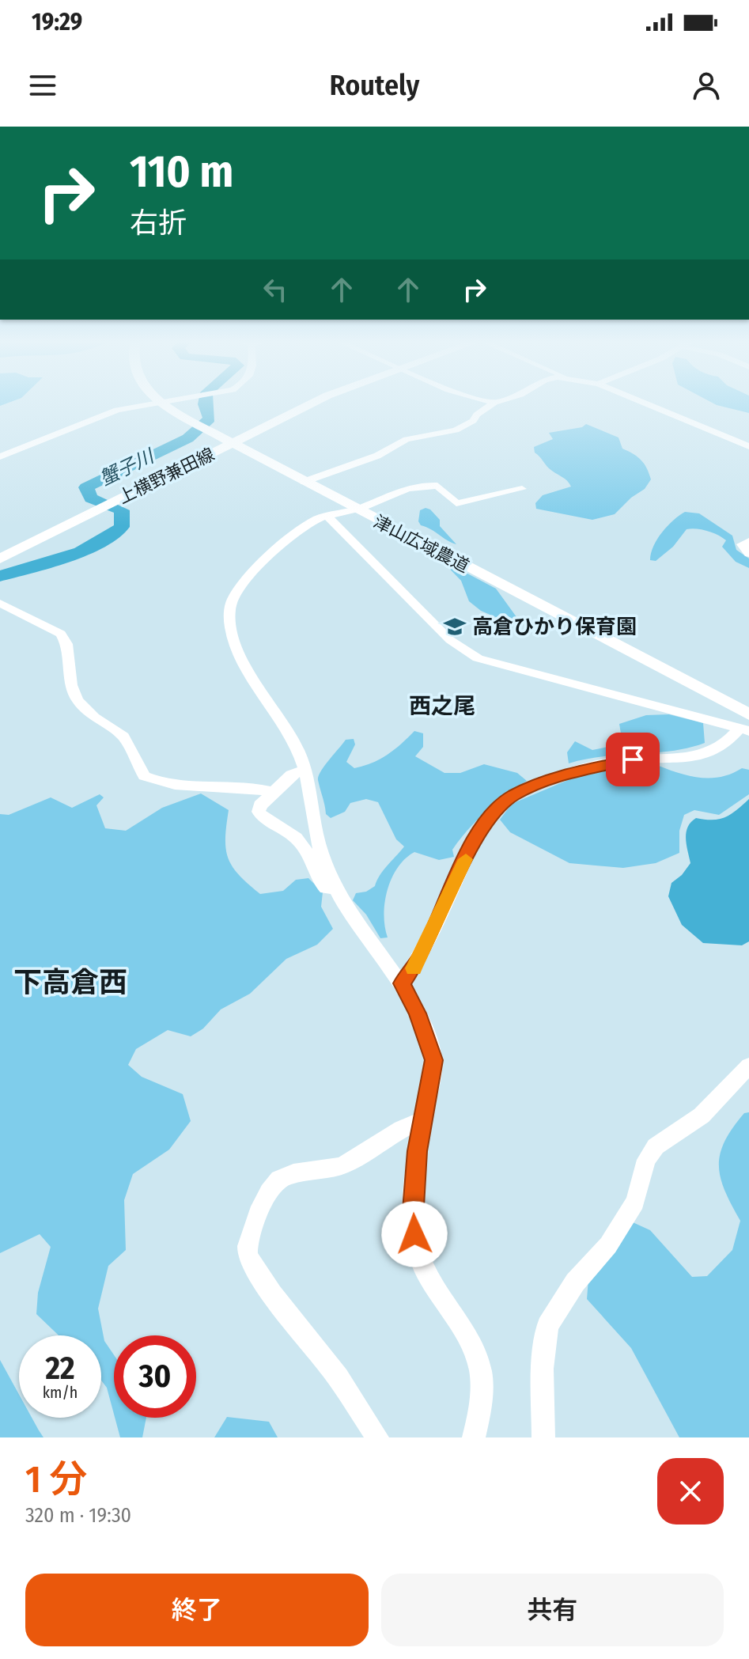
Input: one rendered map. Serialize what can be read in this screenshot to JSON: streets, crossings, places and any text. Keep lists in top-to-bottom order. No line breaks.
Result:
{"streets":{"street":["上横野兼田線","津山広域農道"]},"crossings":[["上横野兼田線","津山広域農道"]],"districts":["西之尾","下高倉西"],"water":["蟹子川"],"places":{"school or university":["高倉ひかり保育園"]},"page":{"status":"19:29","header":"Routely","turn":["110 m","右折"],"speed":"22 km/h","limit":"30","heading":["1 分","320 m · 19:30"],"buttons":["終了","共有"]}}
